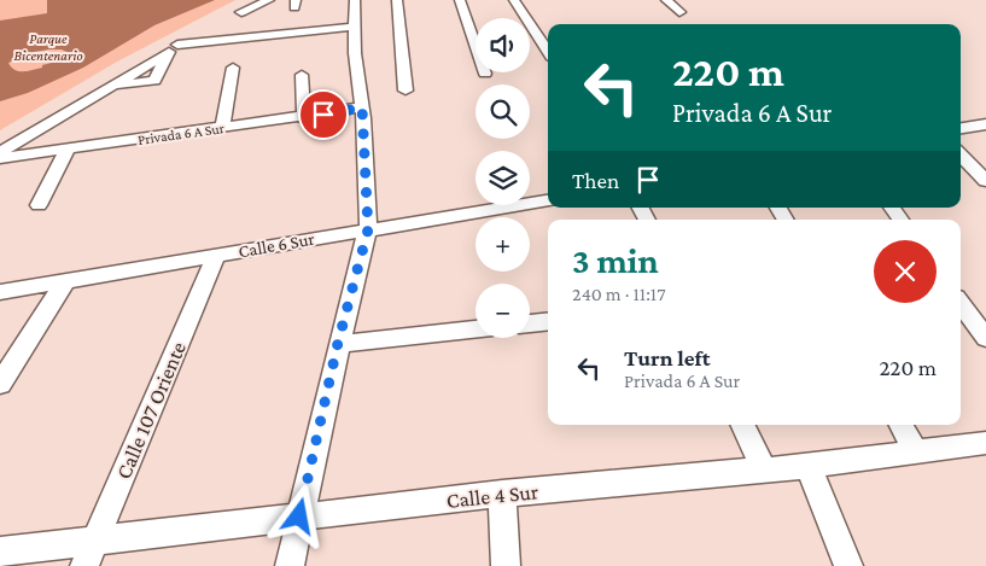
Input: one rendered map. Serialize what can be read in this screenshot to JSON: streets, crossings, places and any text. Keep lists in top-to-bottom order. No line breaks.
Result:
{"streets":{"street":["Privada 6 A Sur","Calle 6 Sur","Calle 107 Oriente","Calle 4 Sur"]},"crossings":[["Calle 6 Sur","Calle 107 Oriente"],["Calle 107 Oriente","Calle 4 Sur"]],"parks":["Parque Bicentenario"],"page":{"map_buttons":["+","−"],"turn":["220 m","Privada 6 A Sur"],"then":"Then","heading":["3 min","240 m · 11:17"],"list":[{"name":"Turn left","note":"Privada 6 A Sur","value":"220 m"}]}}
